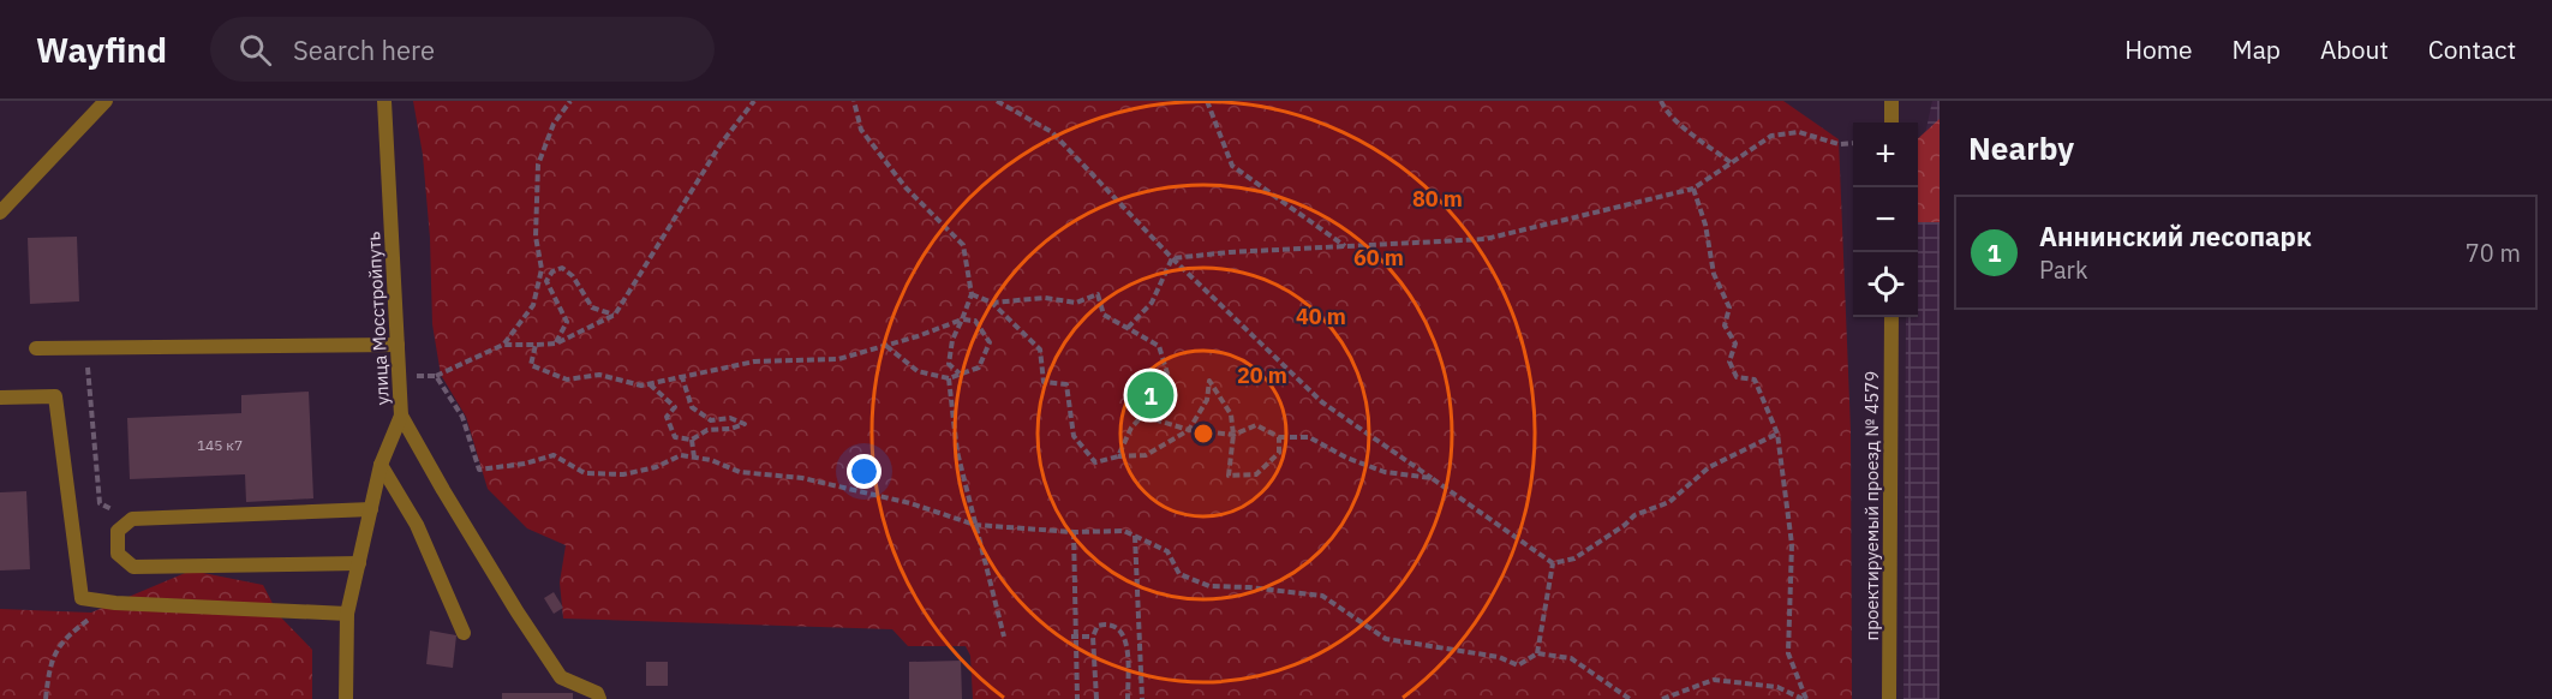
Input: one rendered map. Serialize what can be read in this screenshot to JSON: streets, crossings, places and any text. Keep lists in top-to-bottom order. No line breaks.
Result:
{"streets":{"street":["улица Мосстройпуть","проектируемый проезд № 4579"]},"house_numbers":["145 к7"],"page":{"header":"Wayfind","search":"Search here","nav":["Home","Map","About","Contact"],"heading":"Nearby","map_buttons":["+","−"],"list":[{"mark":"1","name":"Аннинский лесопарк","note":"Park","value":"70 m"}],"pins":"1"},"rings":["80 m","60 m","40 m","20 m"]}
